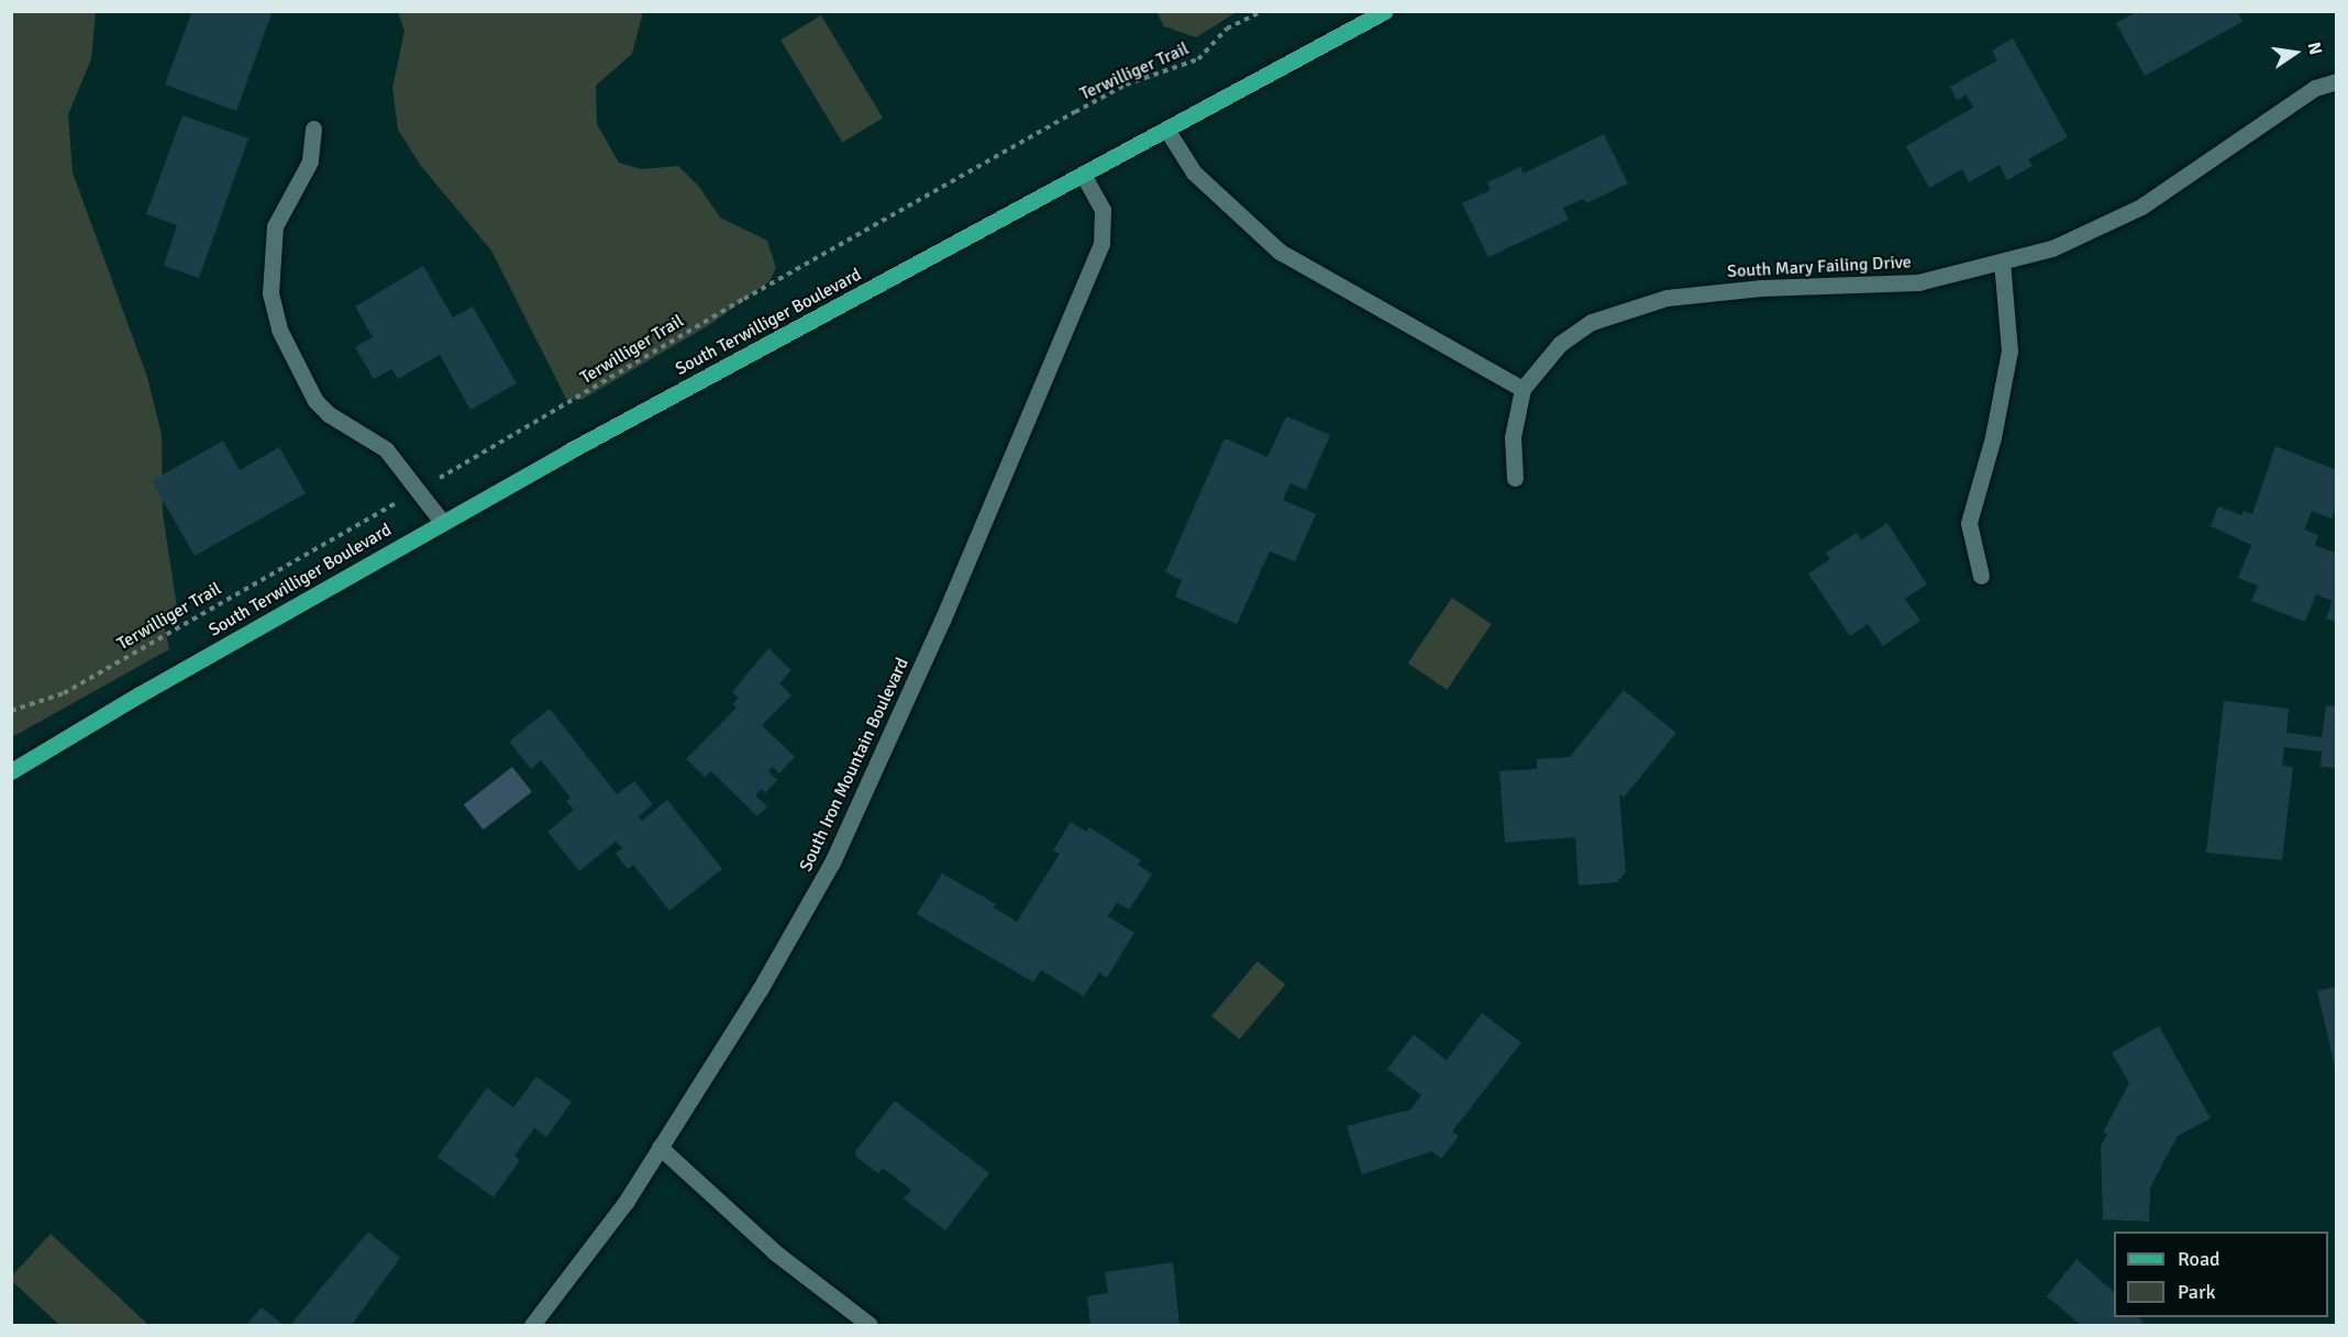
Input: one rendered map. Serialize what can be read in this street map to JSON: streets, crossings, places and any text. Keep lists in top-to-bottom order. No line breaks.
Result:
{"streets":{"main road":["South Terwilliger Boulevard"],"street":["South Mary Failing Drive","South Iron Mountain Boulevard"],"path":["Terwilliger Trail"]},"crossings":[["South Terwilliger Boulevard","South Iron Mountain Boulevard"]],"legend":["Road","Park"],"north":"right"}
